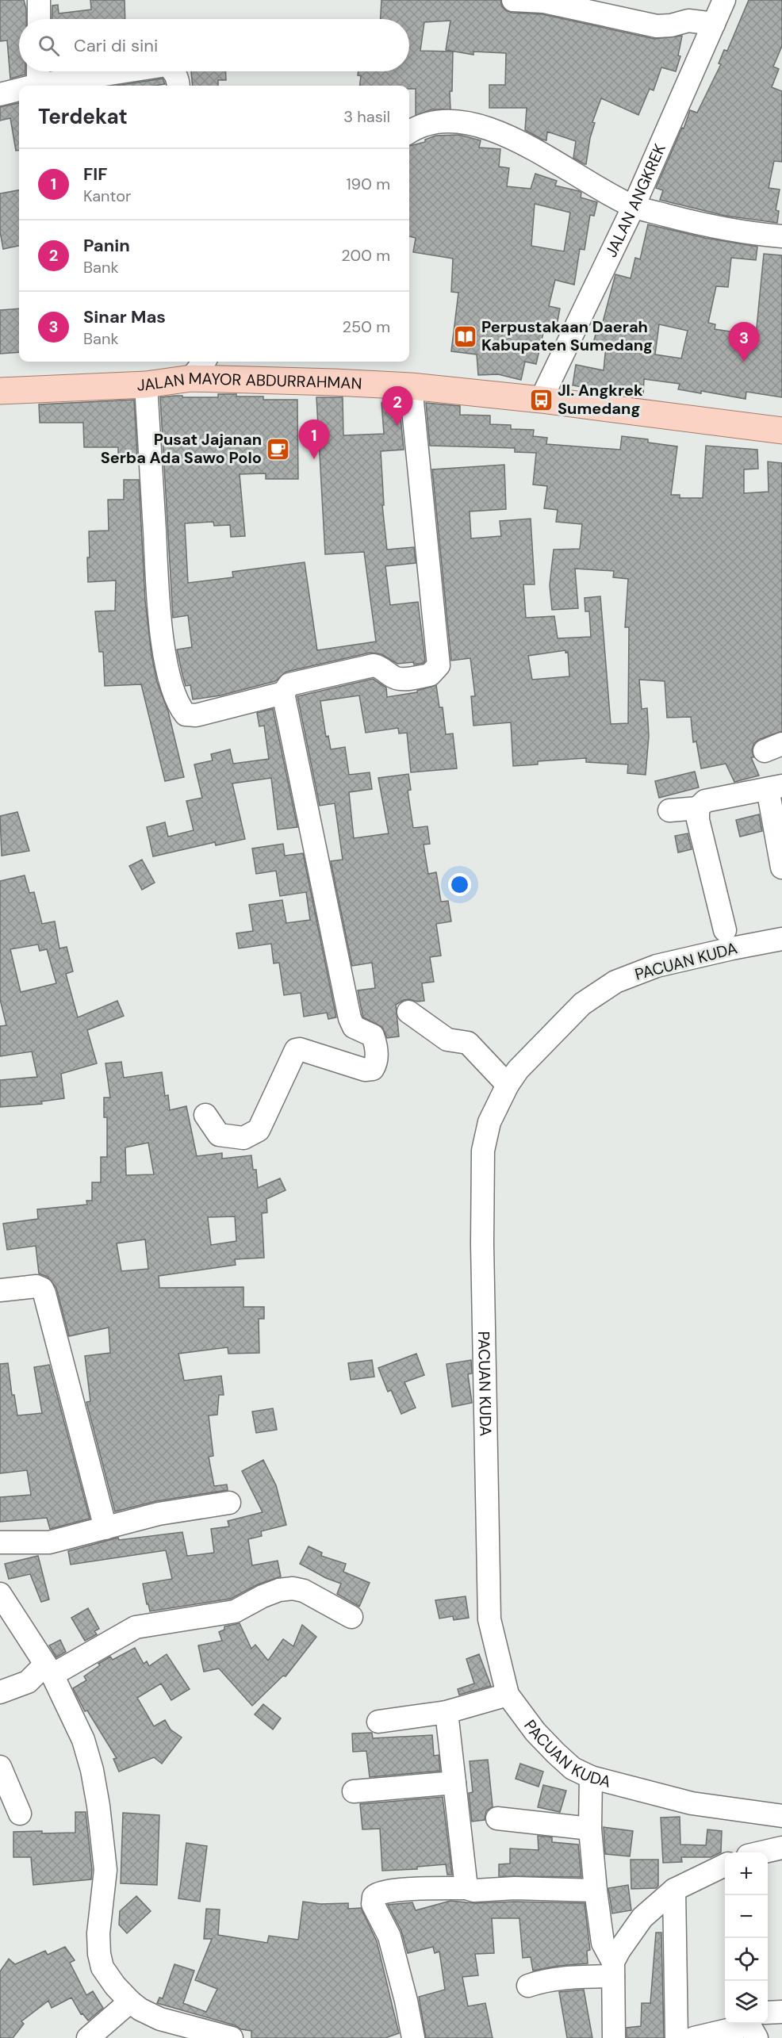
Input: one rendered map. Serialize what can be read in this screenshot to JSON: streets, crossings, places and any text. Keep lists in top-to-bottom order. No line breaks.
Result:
{"streets":{"main road":["JALAN MAYOR ABDURRAHMAN"],"street":["JALAN ANGKREK","PACUAN KUDA"]},"crossings":[["JALAN ANGKREK","JALAN MAYOR ABDURRAHMAN"]],"places":{"library":["Perpustakaan Daerah Kabupaten Sumedang"],"bus stop":["Jl. Angkrek Sumedang"],"cafe":["Pusat Jajanan Serba Ada Sawo Polo"]},"page":{"search":"Cari di sini","heading":["Terdekat","3 hasil"],"list":[{"mark":"1","name":"FIF","note":"Kantor","value":"190 m"},{"mark":"2","name":"Panin","note":"Bank","value":"200 m"},{"mark":"3","name":"Sinar Mas","note":"Bank","value":"250 m"}],"pins":["3","2","1"],"map_buttons":["+","−"]}}
